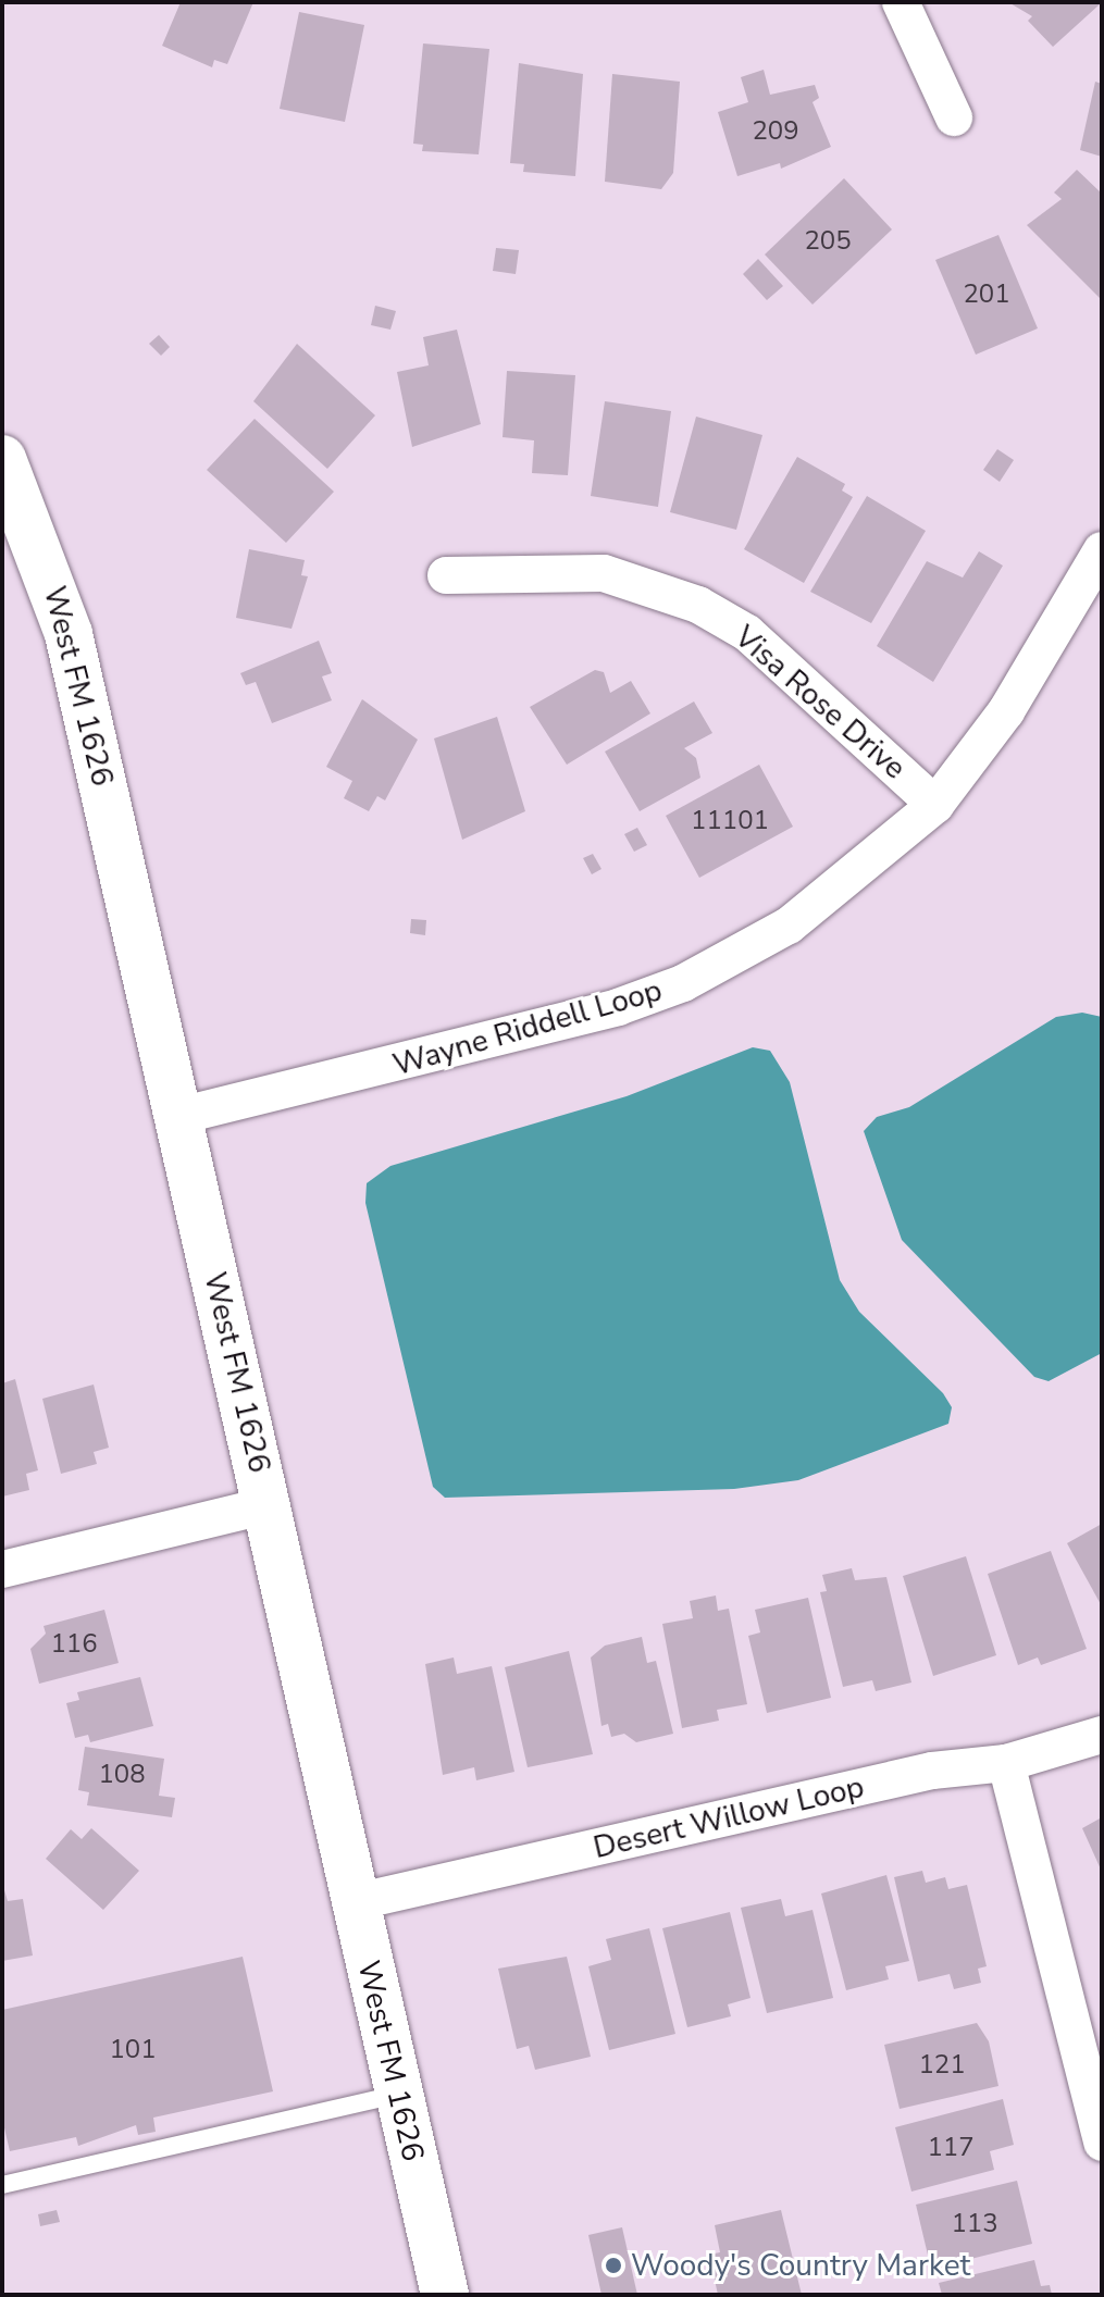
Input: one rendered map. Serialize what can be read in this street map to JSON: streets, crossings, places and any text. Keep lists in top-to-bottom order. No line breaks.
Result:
{"streets":{"main road":["West FM 1626"],"street":["Visa Rose Drive","Wayne Riddell Loop","Desert Willow Loop"]},"crossings":[["West FM 1626","Wayne Riddell Loop"],["West FM 1626","Desert Willow Loop"],["Visa Rose Drive","Wayne Riddell Loop"]],"places":["Woody's Country Market"],"house_numbers":["209","205","201","11101","116","108","101","121","117","113"]}
